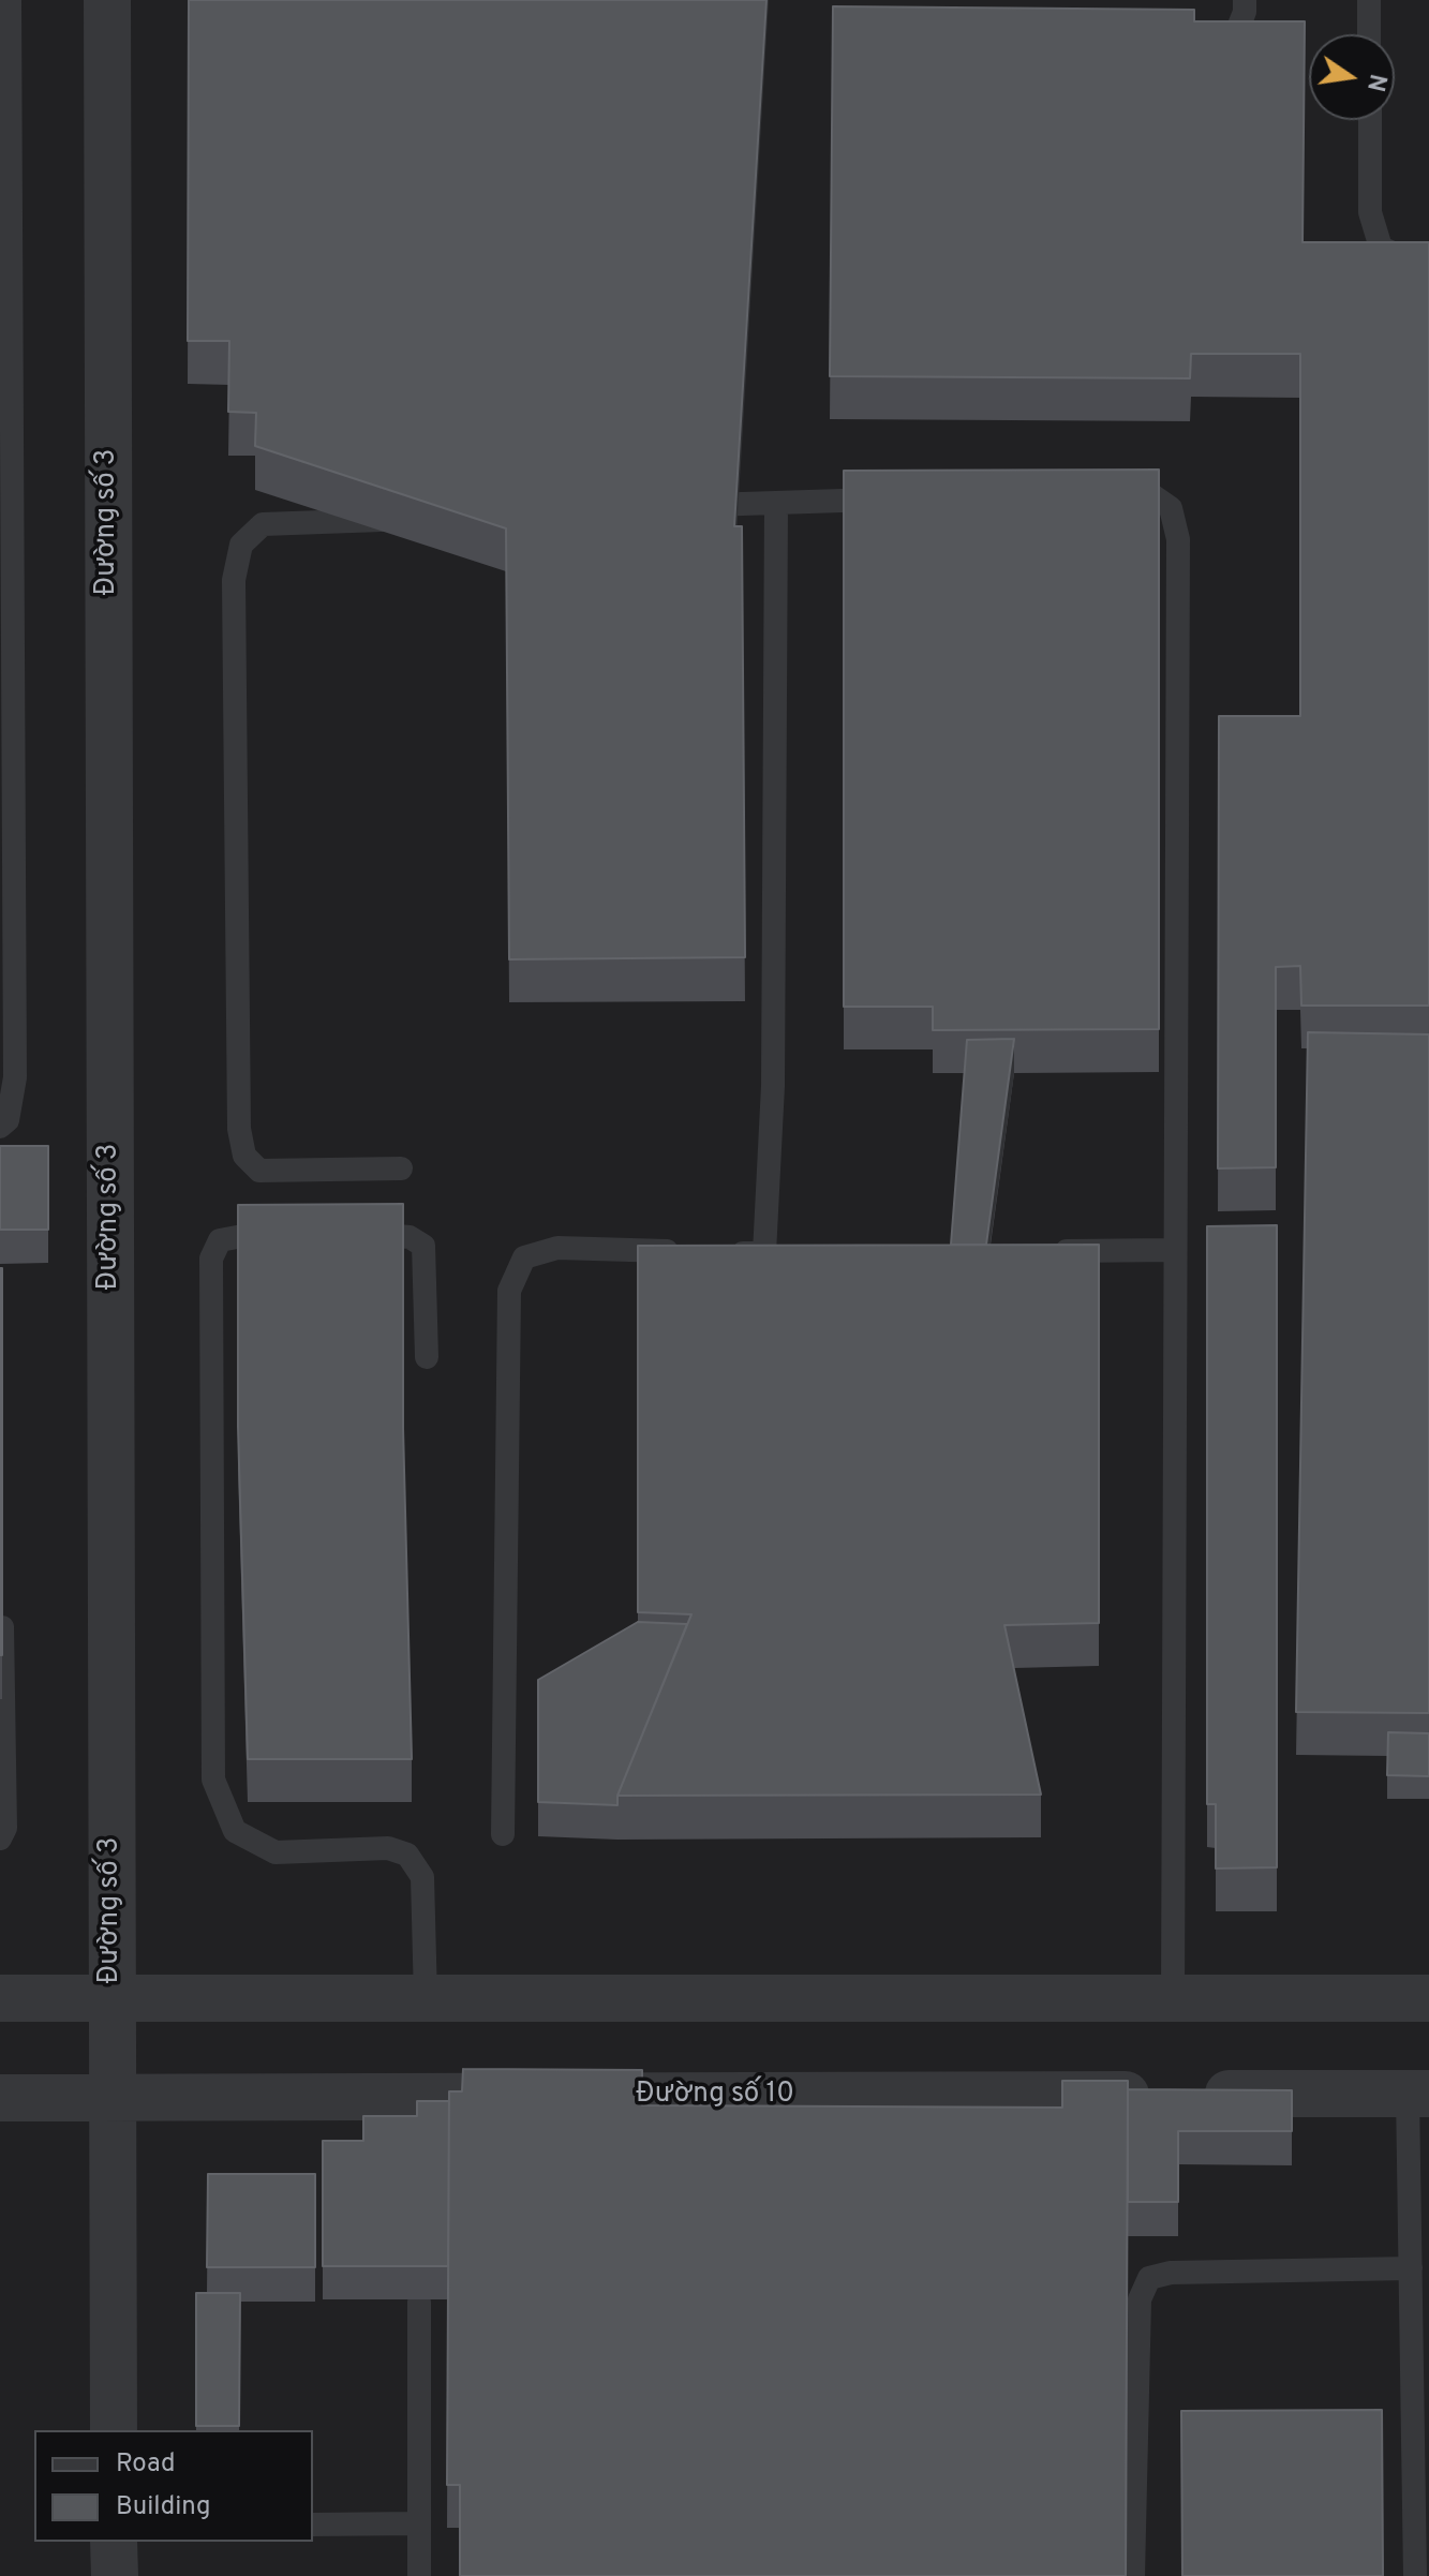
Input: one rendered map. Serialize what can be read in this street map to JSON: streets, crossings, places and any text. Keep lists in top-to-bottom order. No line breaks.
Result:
{"streets":{"street":["Đường số 3","Đường số 10"]},"crossings":[["Đường số 3","Đường số 10"]],"legend":["Road","Building"],"north":"right"}
